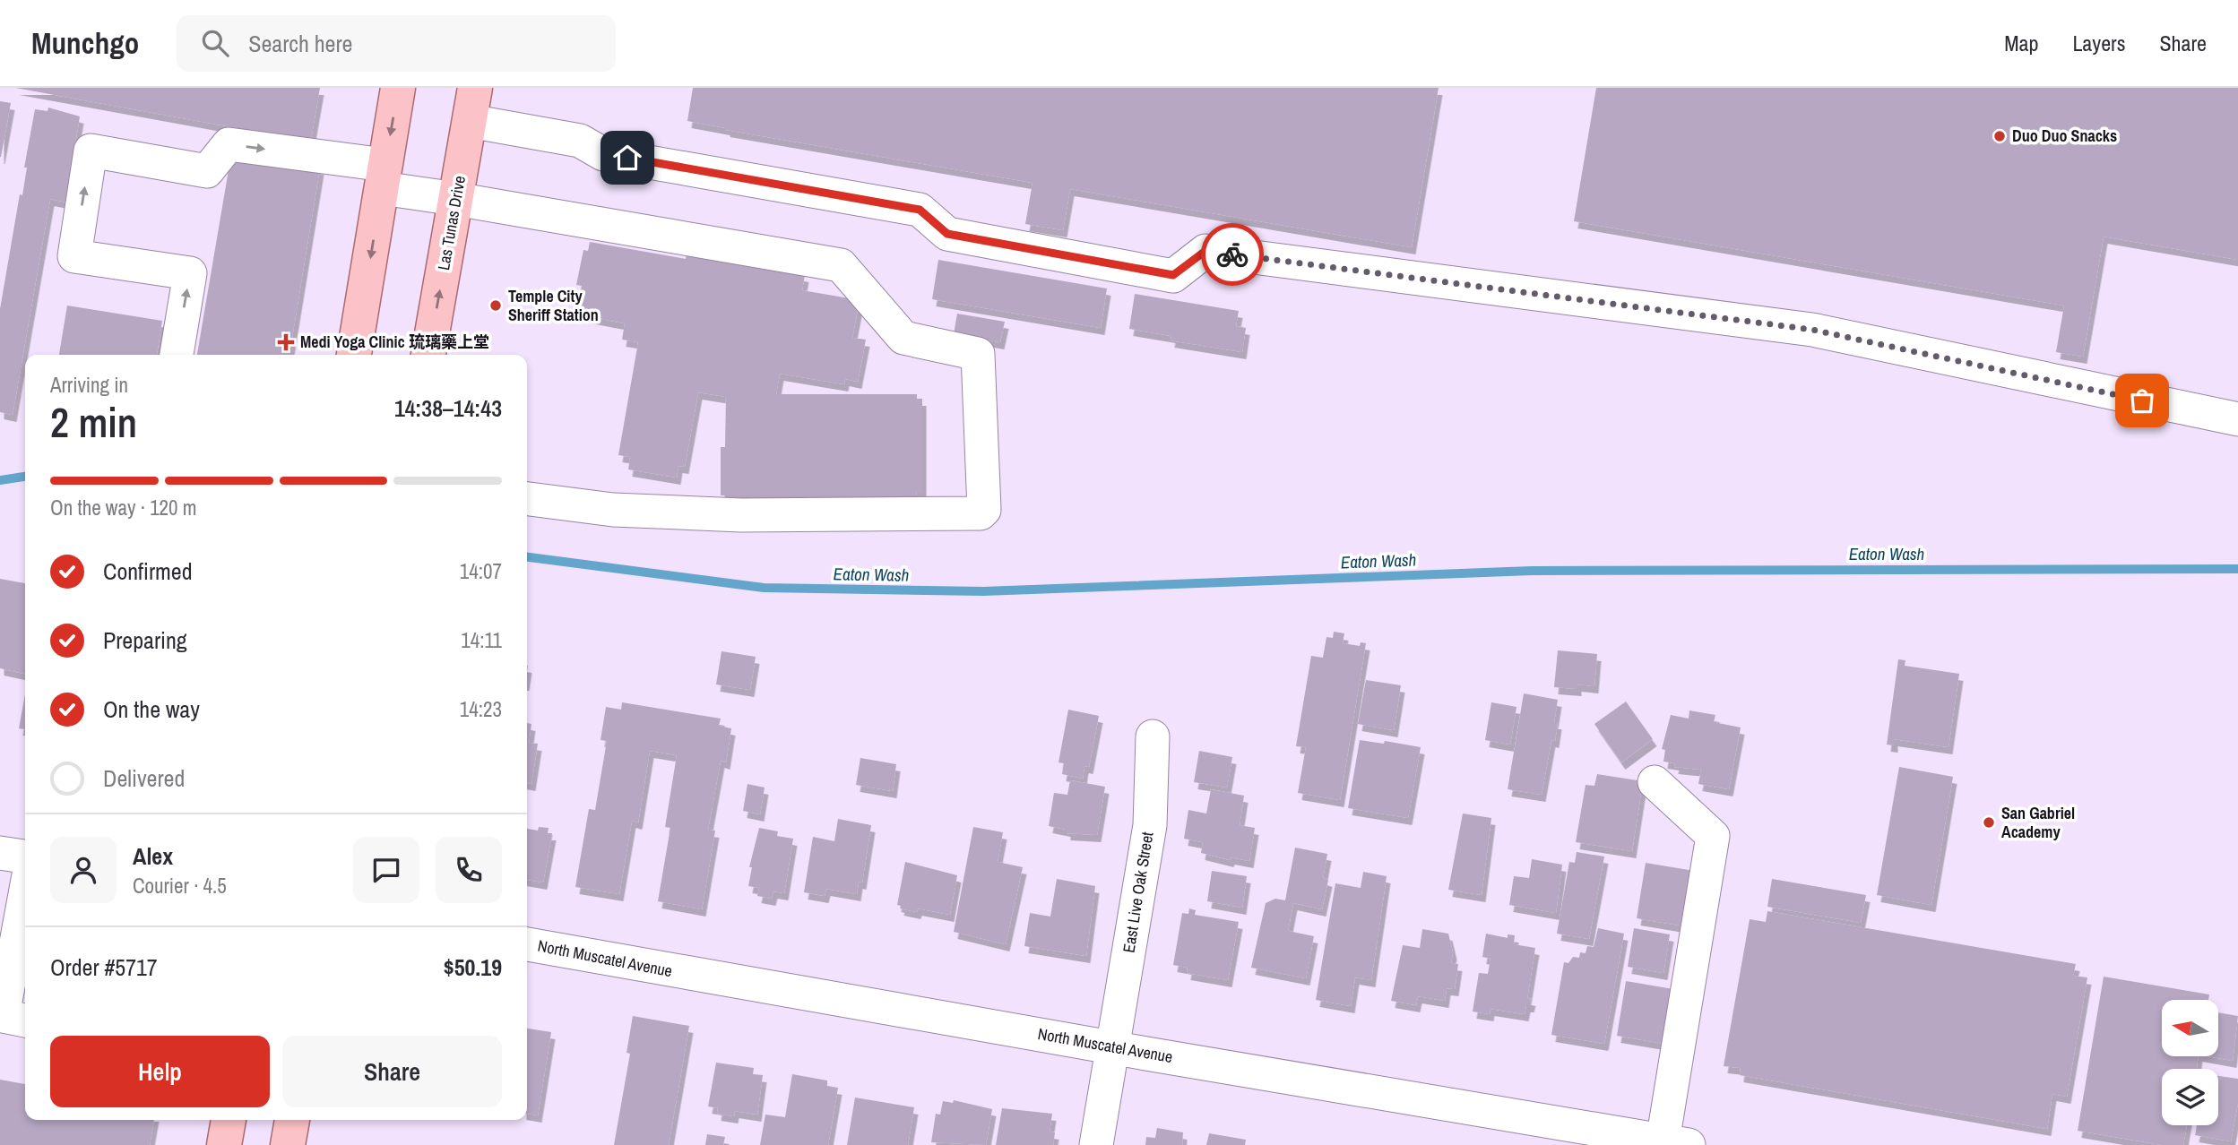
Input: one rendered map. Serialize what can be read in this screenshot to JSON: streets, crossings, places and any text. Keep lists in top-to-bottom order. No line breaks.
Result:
{"streets":{"main road":["Las Tunas Drive"],"street":["East Live Oak Street","North Muscatel Avenue"]},"crossings":[["East Live Oak Street","North Muscatel Avenue"]],"water":["Eaton Wash"],"places":{"other":["Duo Duo Snacks","Temple City Sheriff Station","San Gabriel Academy"],"health":["Medi Yoga Clinic 琉璃藥上堂"]},"north":"left","page":{"header":"Munchgo","search":"Search here","nav":["Map","Layers","Share"],"heading":["2 min","Arriving in","14:38–14:43"],"panel":["Alex","Courier · 4.5","Order #5717","$50.19"],"bar":"On the way · 120 m","list":[["Confirmed","14:07"],["Preparing","14:11"],["On the way","14:23"],"Delivered"],"buttons":["Help","Share"]}}
